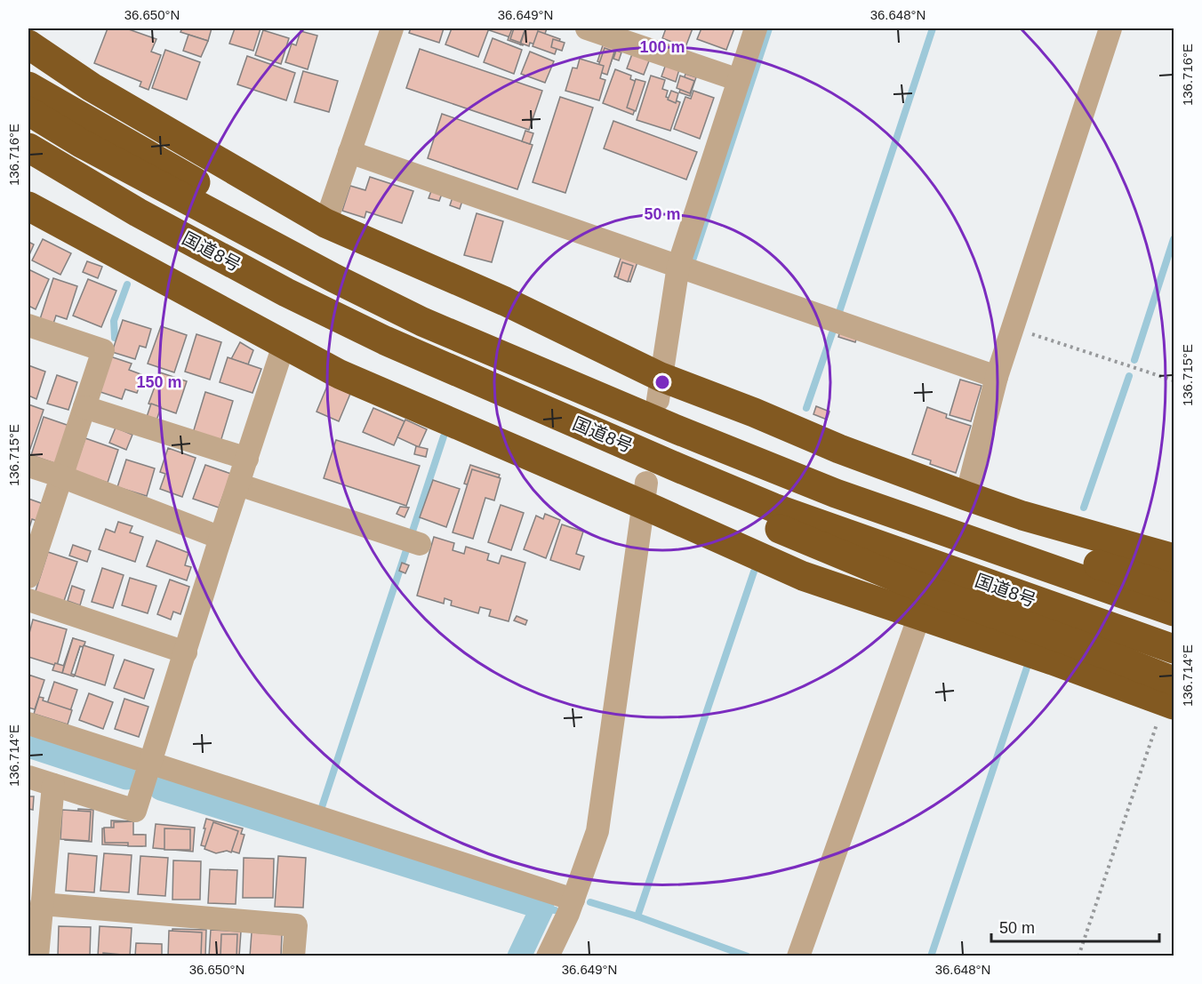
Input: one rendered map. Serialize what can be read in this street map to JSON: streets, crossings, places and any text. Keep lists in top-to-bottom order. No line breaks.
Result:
{"streets":{"highway":["国道8号"]},"scale_bar":"50 m","coordinates":["36.650°N","36.649°N","36.648°N","136.716°E","136.715°E","136.714°E"],"rings":["100 m","50 m","150 m"]}
